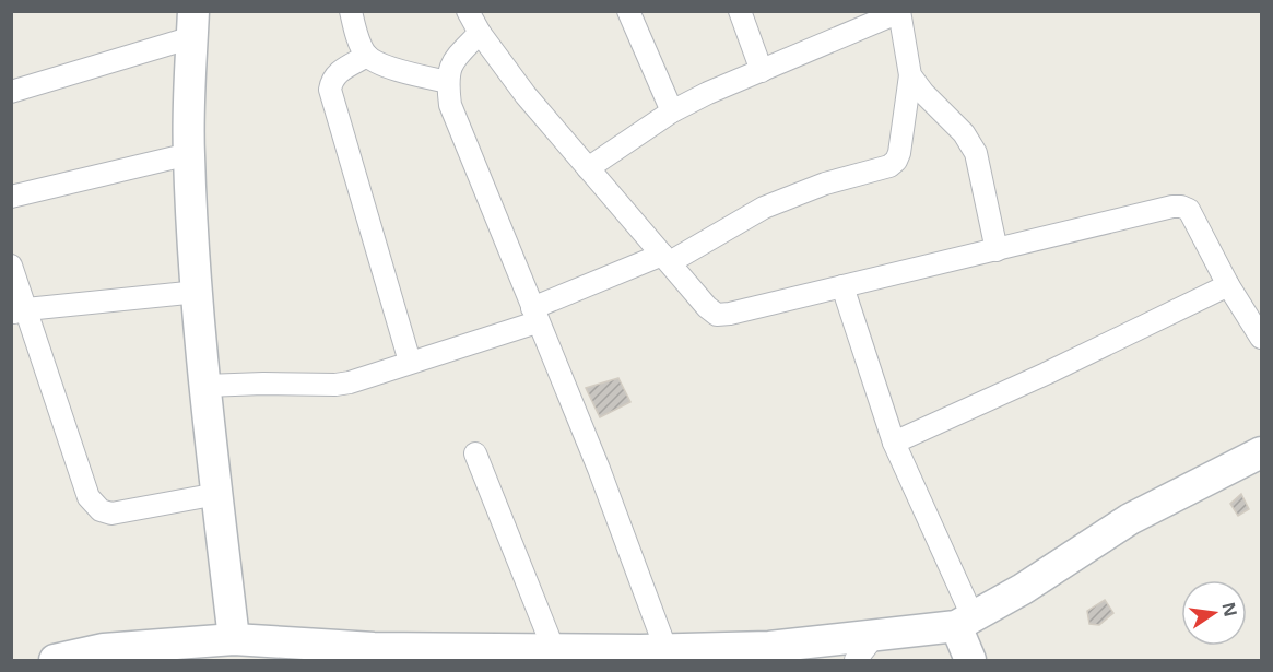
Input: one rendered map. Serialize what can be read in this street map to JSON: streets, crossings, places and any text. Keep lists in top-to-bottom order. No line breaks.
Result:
{"north":"right"}
